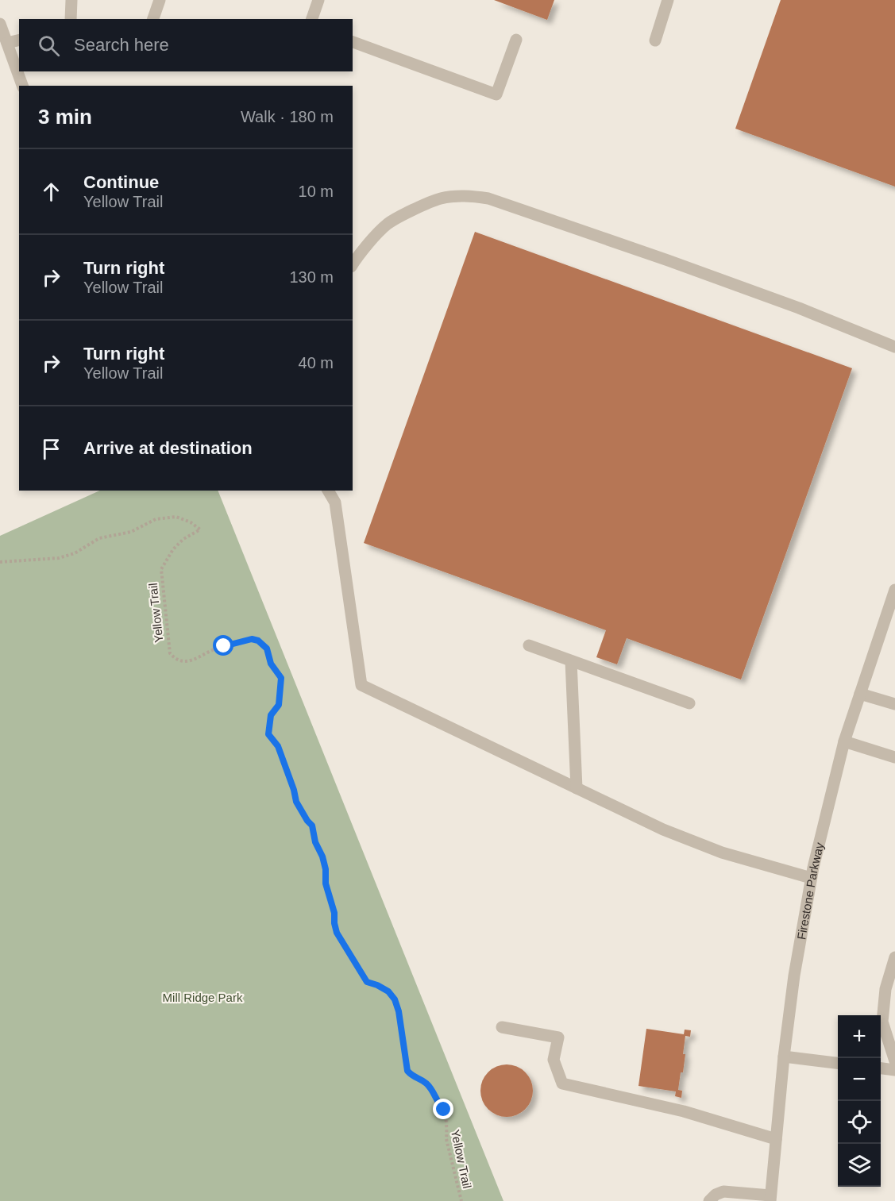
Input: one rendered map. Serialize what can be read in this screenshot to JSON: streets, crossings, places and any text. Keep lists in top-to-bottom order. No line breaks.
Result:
{"streets":{"street":["Firestone Parkway"],"path":["Yellow Trail"]},"parks":["Mill Ridge Park"],"page":{"search":"Search here","heading":["3 min","Walk · 180 m"],"list":[["Continue","Yellow Trail","10 m"],["Turn right","Yellow Trail","130 m"],["Turn right","Yellow Trail","40 m"],"Arrive at destination"],"map_buttons":["+","−"]}}
